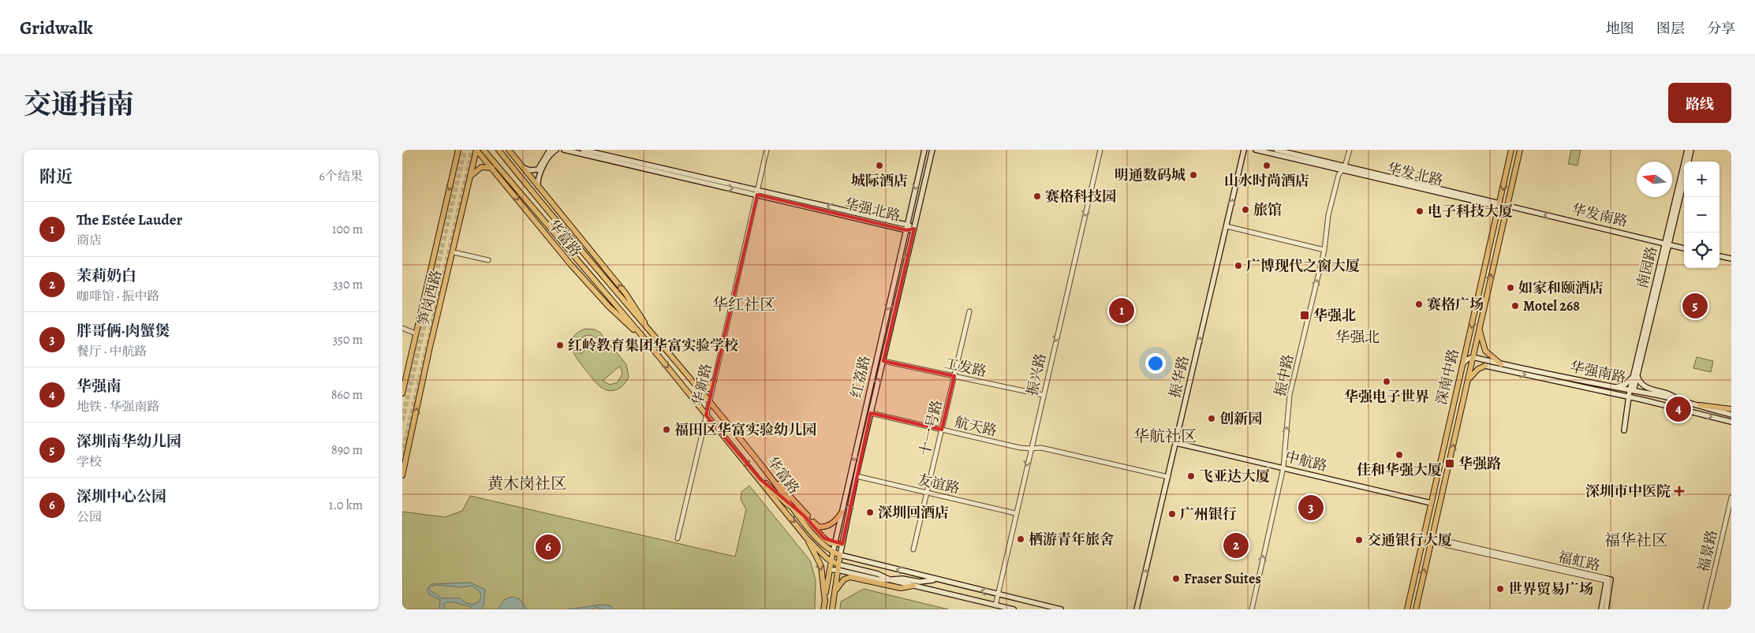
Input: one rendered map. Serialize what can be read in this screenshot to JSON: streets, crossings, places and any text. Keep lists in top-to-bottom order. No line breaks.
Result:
{"streets":{"main road":["华发北路","华强北路","华发南路","华富路","南园路","笋岗西路","华强南路","红荔路","振华路","深南中路","中航路"],"street":["工发路","振兴路","振中路","华新路","航天路","十一号路","友谊路","福景路","福虹路"]},"crossings":[["华发北路","振中路"],["华发北路","深南中路"],["华强北路","红荔路"],["华强北路","华新路"],["华发南路","南园路"],["华发南路","深南中路"],["华富路","笋岗西路"],["华富路","振兴路"],["华富路","红荔路"],["华富路","华新路"],["南园路","华强南路"],["工发路","振兴路"],["工发路","红荔路"],["工发路","十一号路"],["华强南路","深南中路"],["振兴路","航天路"],["振兴路","友谊路"],["振中路","中航路"],["红荔路","航天路"],["红荔路","友谊路"],["振华路","中航路"],["深南中路","中航路"],["深南中路","福虹路"],["航天路","十一号路"],["十一号路","友谊路"]],"one_way":["华发南路","振兴路","振中路","振华路"],"districts":["华红社区","华强北","华航社区","黄木岗社区","福华社区"],"places":{"other":["城际酒店","山水时尚酒店","明通数码城","赛格科技园","旅馆","电子科技大厦","广博现代之窗大厦","如家和颐酒店","赛格广场","Motel 268","红岭教育集团华富实验学校","华强电子世界","创新园","福田区华富实验幼儿园","佳和华强大厦","飞亚达大厦","深圳回酒店","广州银行","栖游青年旅舍","交通银行大厦","Fraser Suites","世界贸易广场"],"transit":["华强北","华强路"],"health":["深圳市中医院"]},"north":"left","page":{"header":"Gridwalk","nav":["地图","图层","分享"],"title":"交通指南","buttons":"路线","heading":["附近","6个结果"],"map_buttons":["+","−"],"list":[{"mark":"1","name":"The Estée Lauder","note":"商店","value":"100 m"},{"mark":"2","name":"茉莉奶白","note":"咖啡馆 · 振中路","value":"330 m"},{"mark":"3","name":"胖哥俩·肉蟹煲","note":"餐厅 · 中航路","value":"350 m"},{"mark":"4","name":"华强南","note":"地铁 · 华强南路","value":"860 m"},{"mark":"5","name":"深圳南华幼儿园","note":"学校","value":"890 m"},{"mark":"6","name":"深圳中心公园","note":"公园","value":"1.0 km"}],"pins":["5","1","4","3","2","6"]}}
